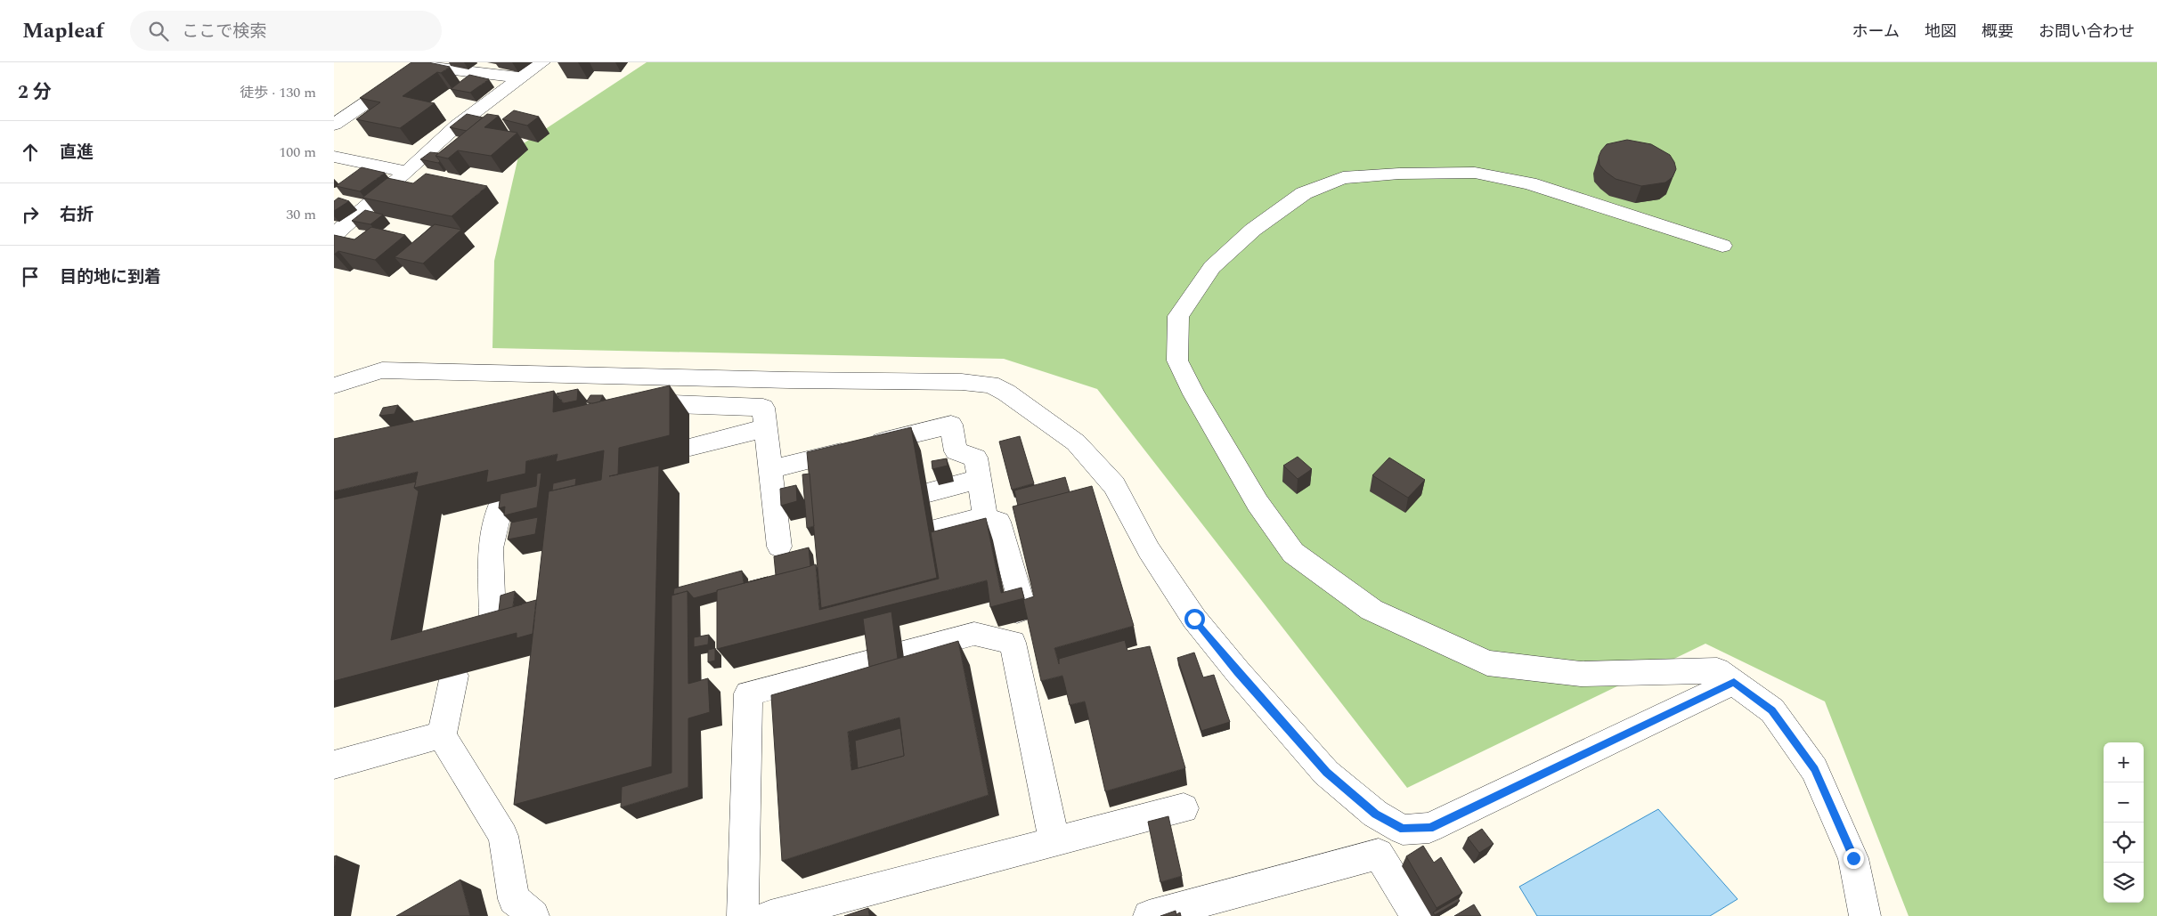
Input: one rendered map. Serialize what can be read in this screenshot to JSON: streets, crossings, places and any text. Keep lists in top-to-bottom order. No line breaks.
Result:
{"page":{"header":"Mapleaf","search":"ここで検索","nav":["ホーム","地図","概要","お問い合わせ"],"heading":["2 分","徒歩 · 130 m"],"list":[["直進","100 m"],["右折","30 m"],"目的地に到着"],"map_buttons":["+","−"]}}
